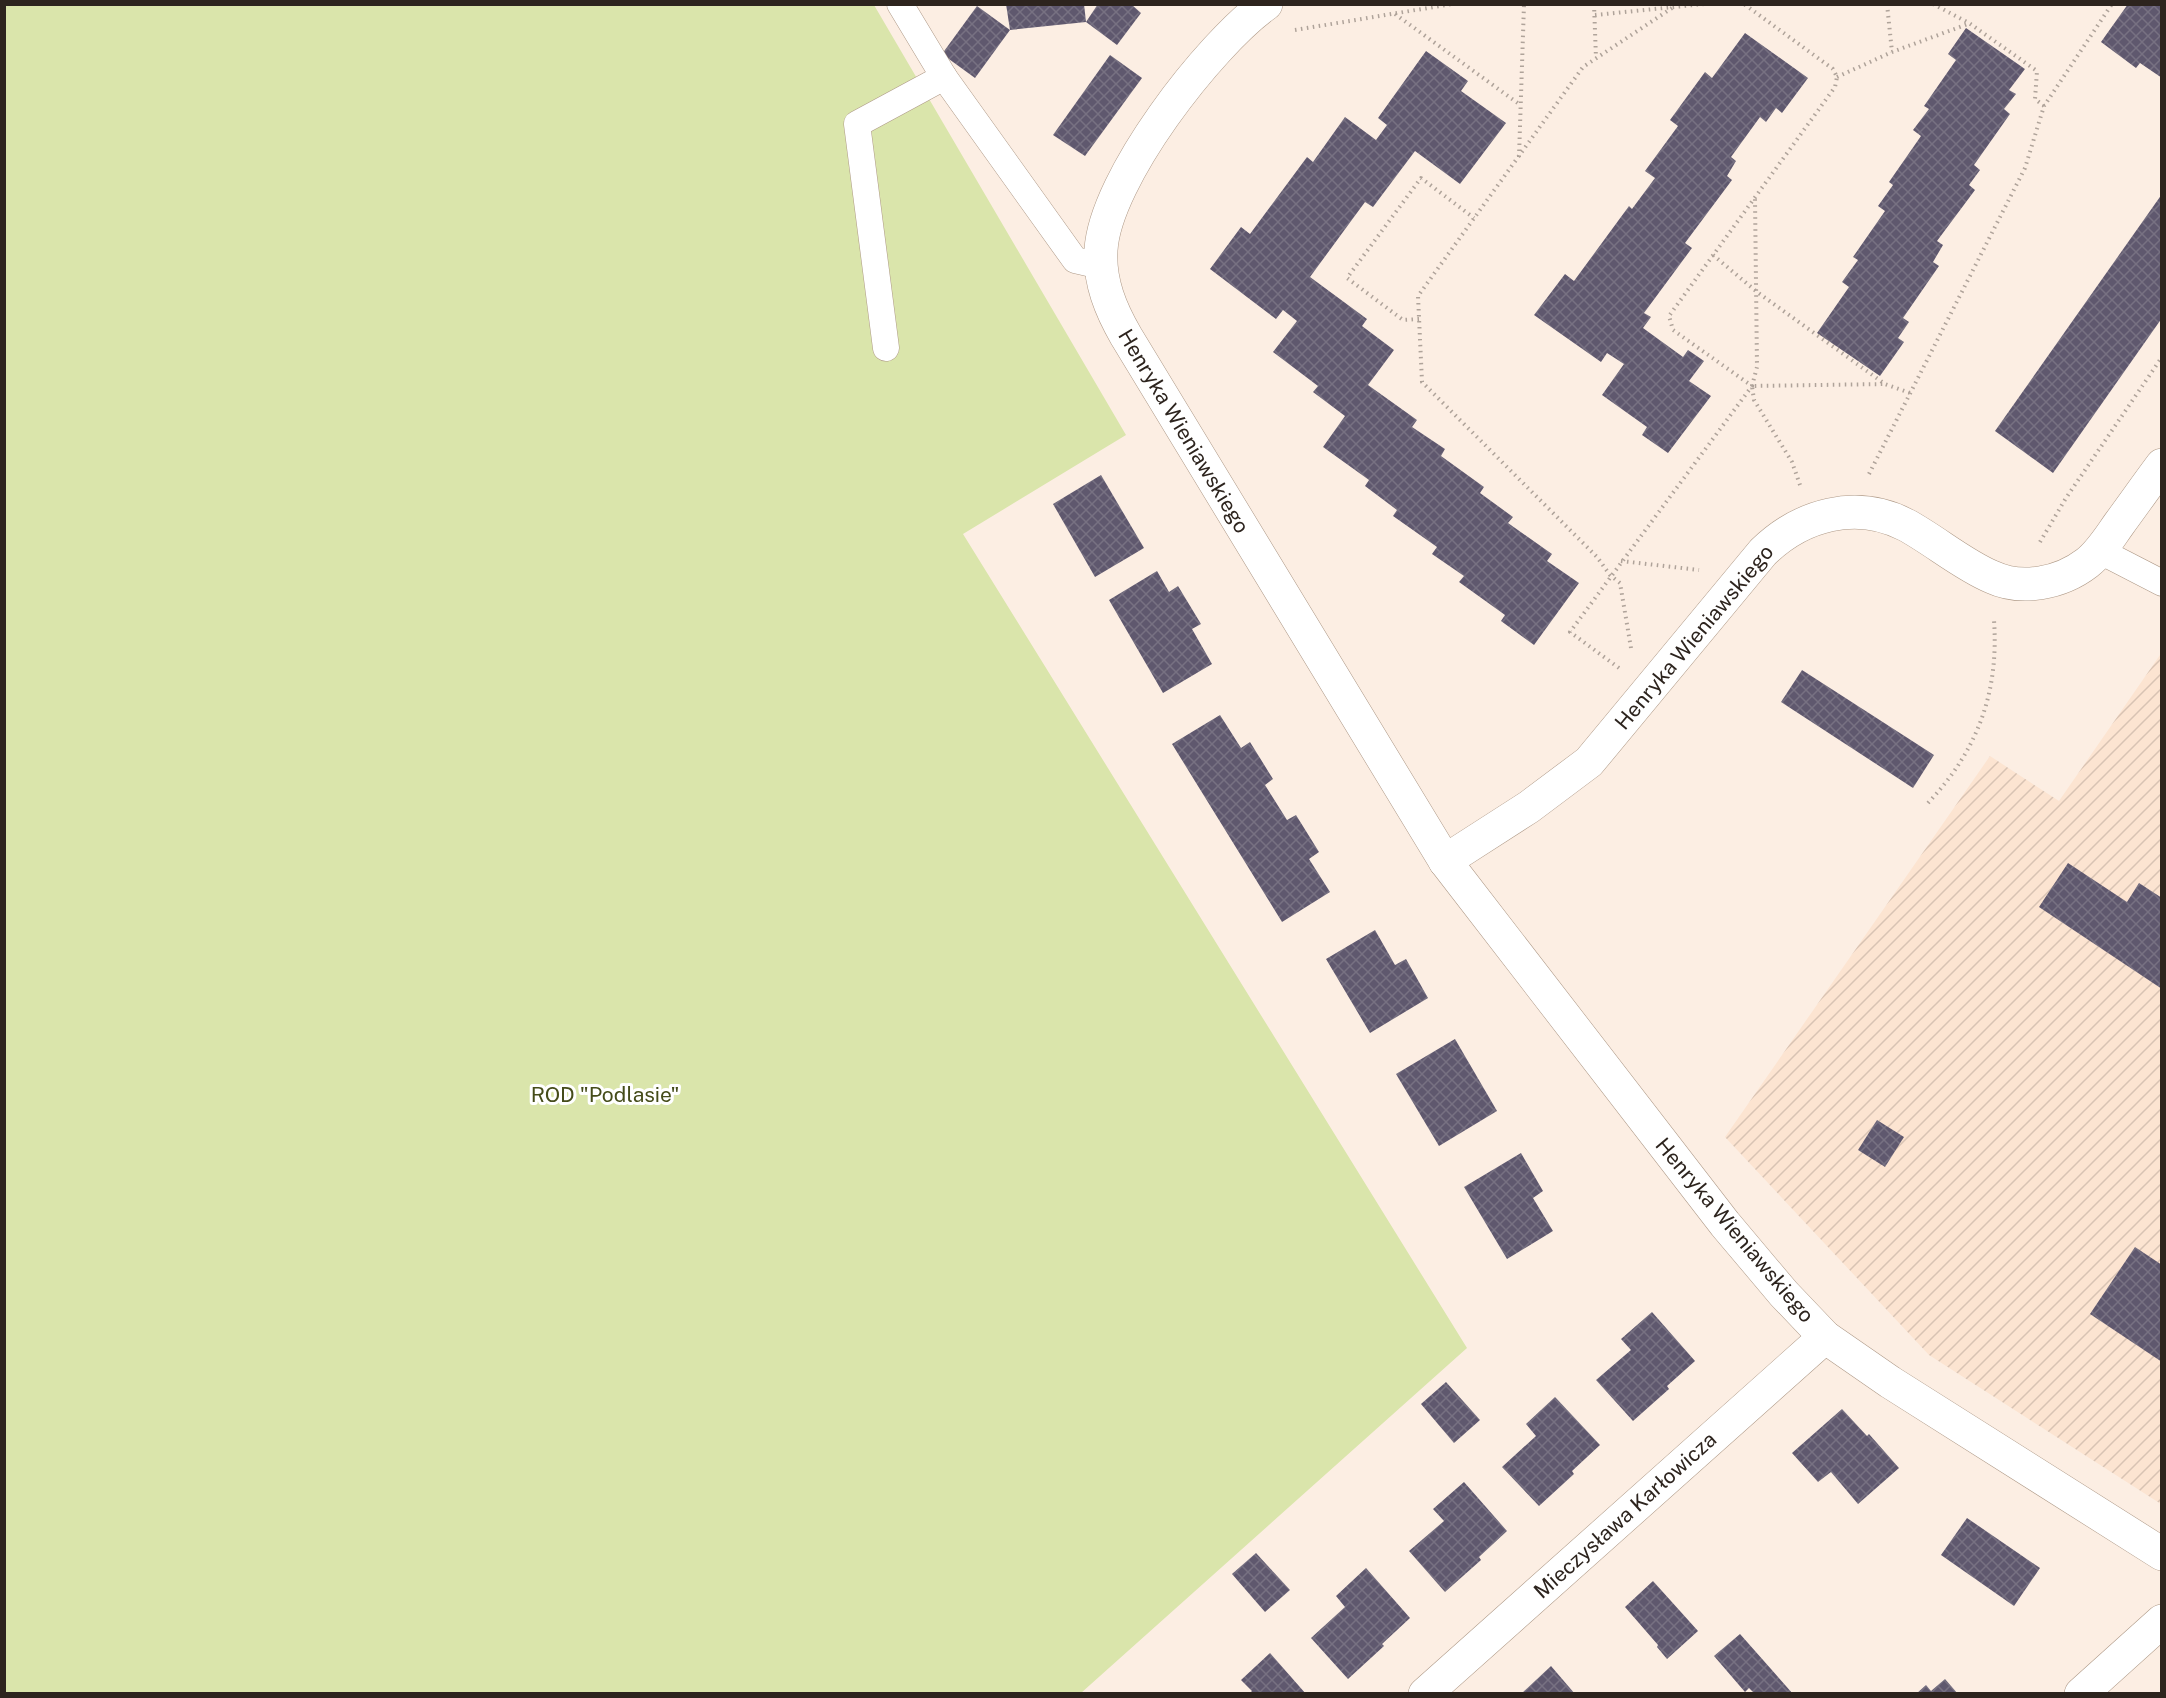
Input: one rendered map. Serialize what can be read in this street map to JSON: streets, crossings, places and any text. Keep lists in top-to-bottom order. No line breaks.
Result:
{"streets":{"street":["Henryka Wieniawskiego","Mieczysława Karłowicza"]},"crossings":[["Henryka Wieniawskiego","Mieczysława Karłowicza"]],"parks":["ROD \"Podlasie\""]}
